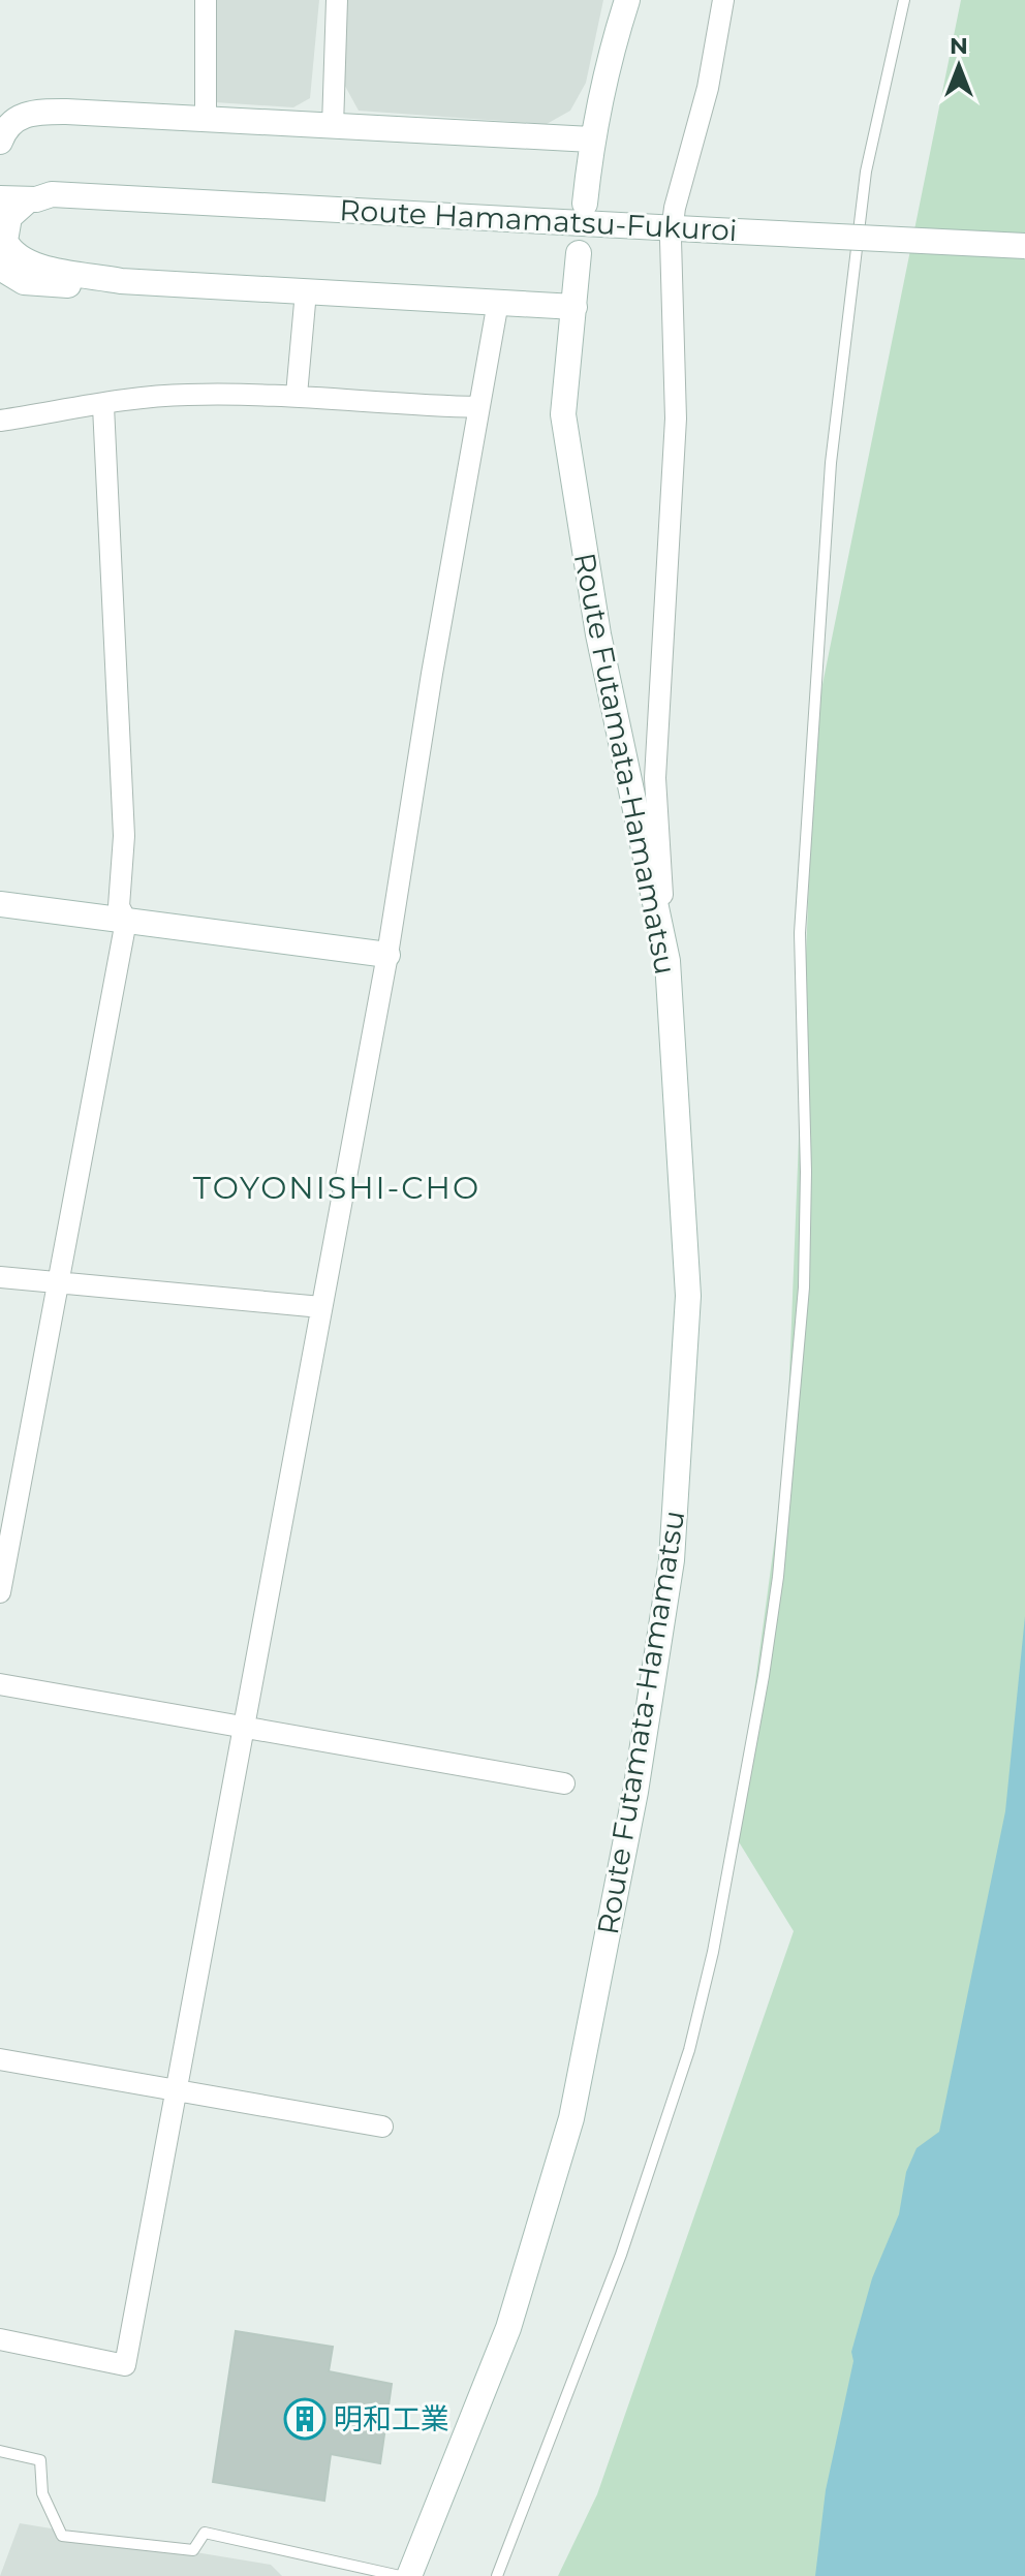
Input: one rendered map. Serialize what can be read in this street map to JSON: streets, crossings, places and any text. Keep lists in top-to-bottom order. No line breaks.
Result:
{"streets":{"main road":["Route Hamamatsu-Fukuroi","Route Futamata-Hamamatsu"]},"districts":["TOYONISHI-CHO"],"places":{"building":["明和工業"]},"north":"top"}
